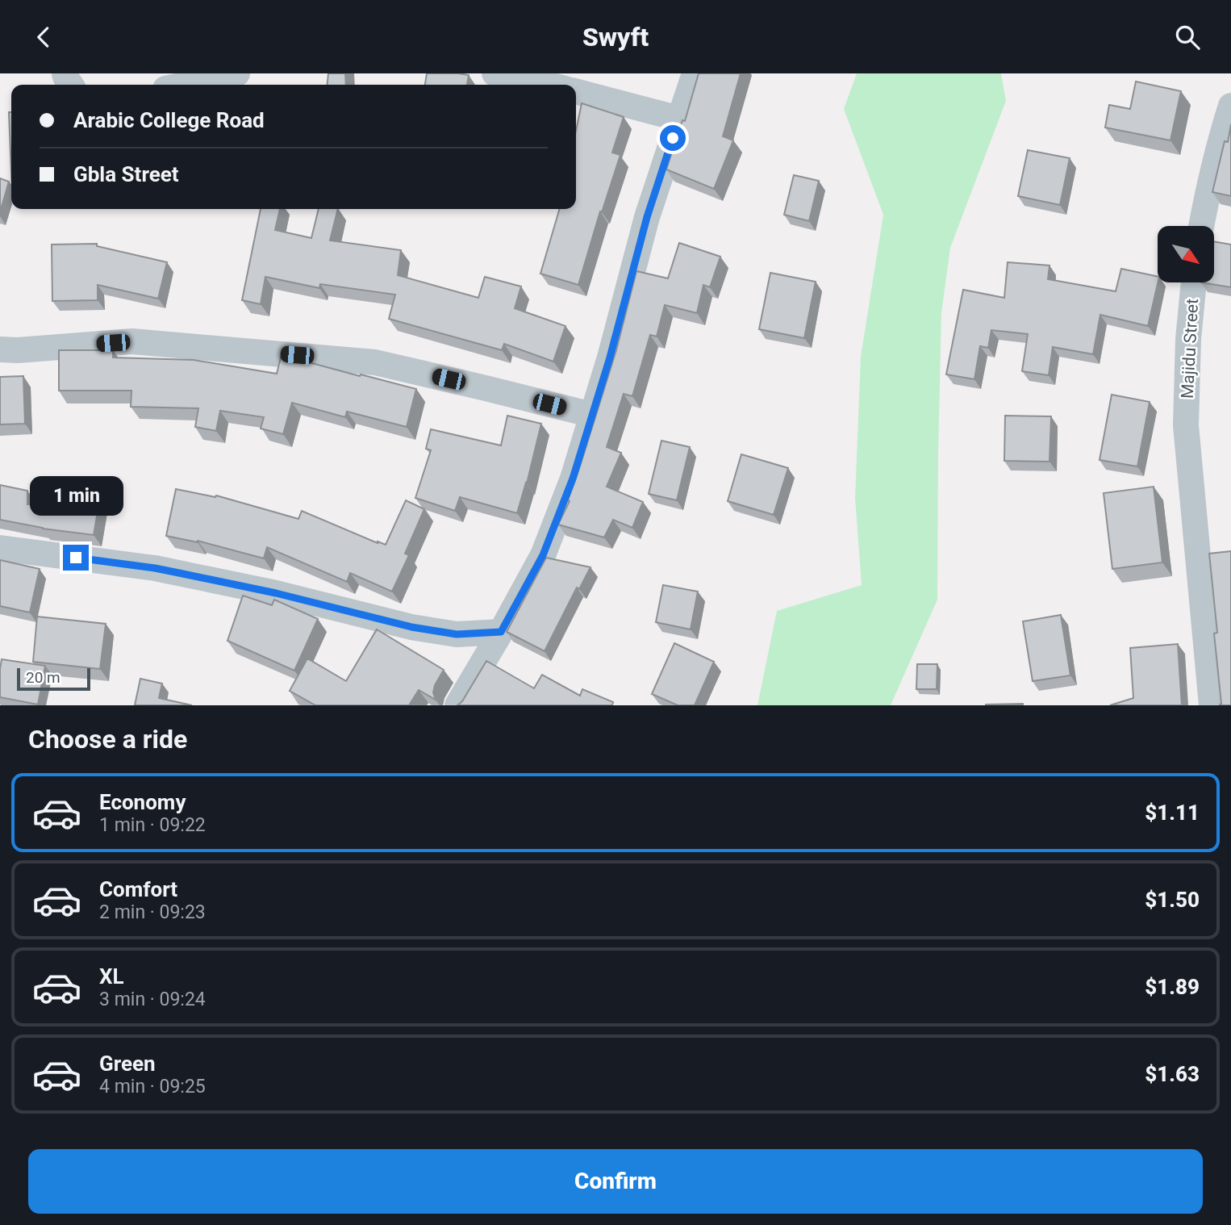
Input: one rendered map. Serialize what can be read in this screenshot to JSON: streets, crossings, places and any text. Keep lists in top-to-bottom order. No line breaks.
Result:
{"streets":{"street":["Majidu Street"]},"scale_bar":"20 m","north":"bottom right","page":{"header":"Swyft","banner":["Arabic College Road","Gbla Street"],"bubble":"1 min","scale":"20 m","heading":"Choose a ride","list":[{"name":"Economy","note":"1 min · 09:22","value":"$1.11"},{"name":"Comfort","note":"2 min · 09:23","value":"$1.50"},{"name":"XL","note":"3 min · 09:24","value":"$1.89"},{"name":"Green","note":"4 min · 09:25","value":"$1.63"}],"buttons":"Confirm"}}
